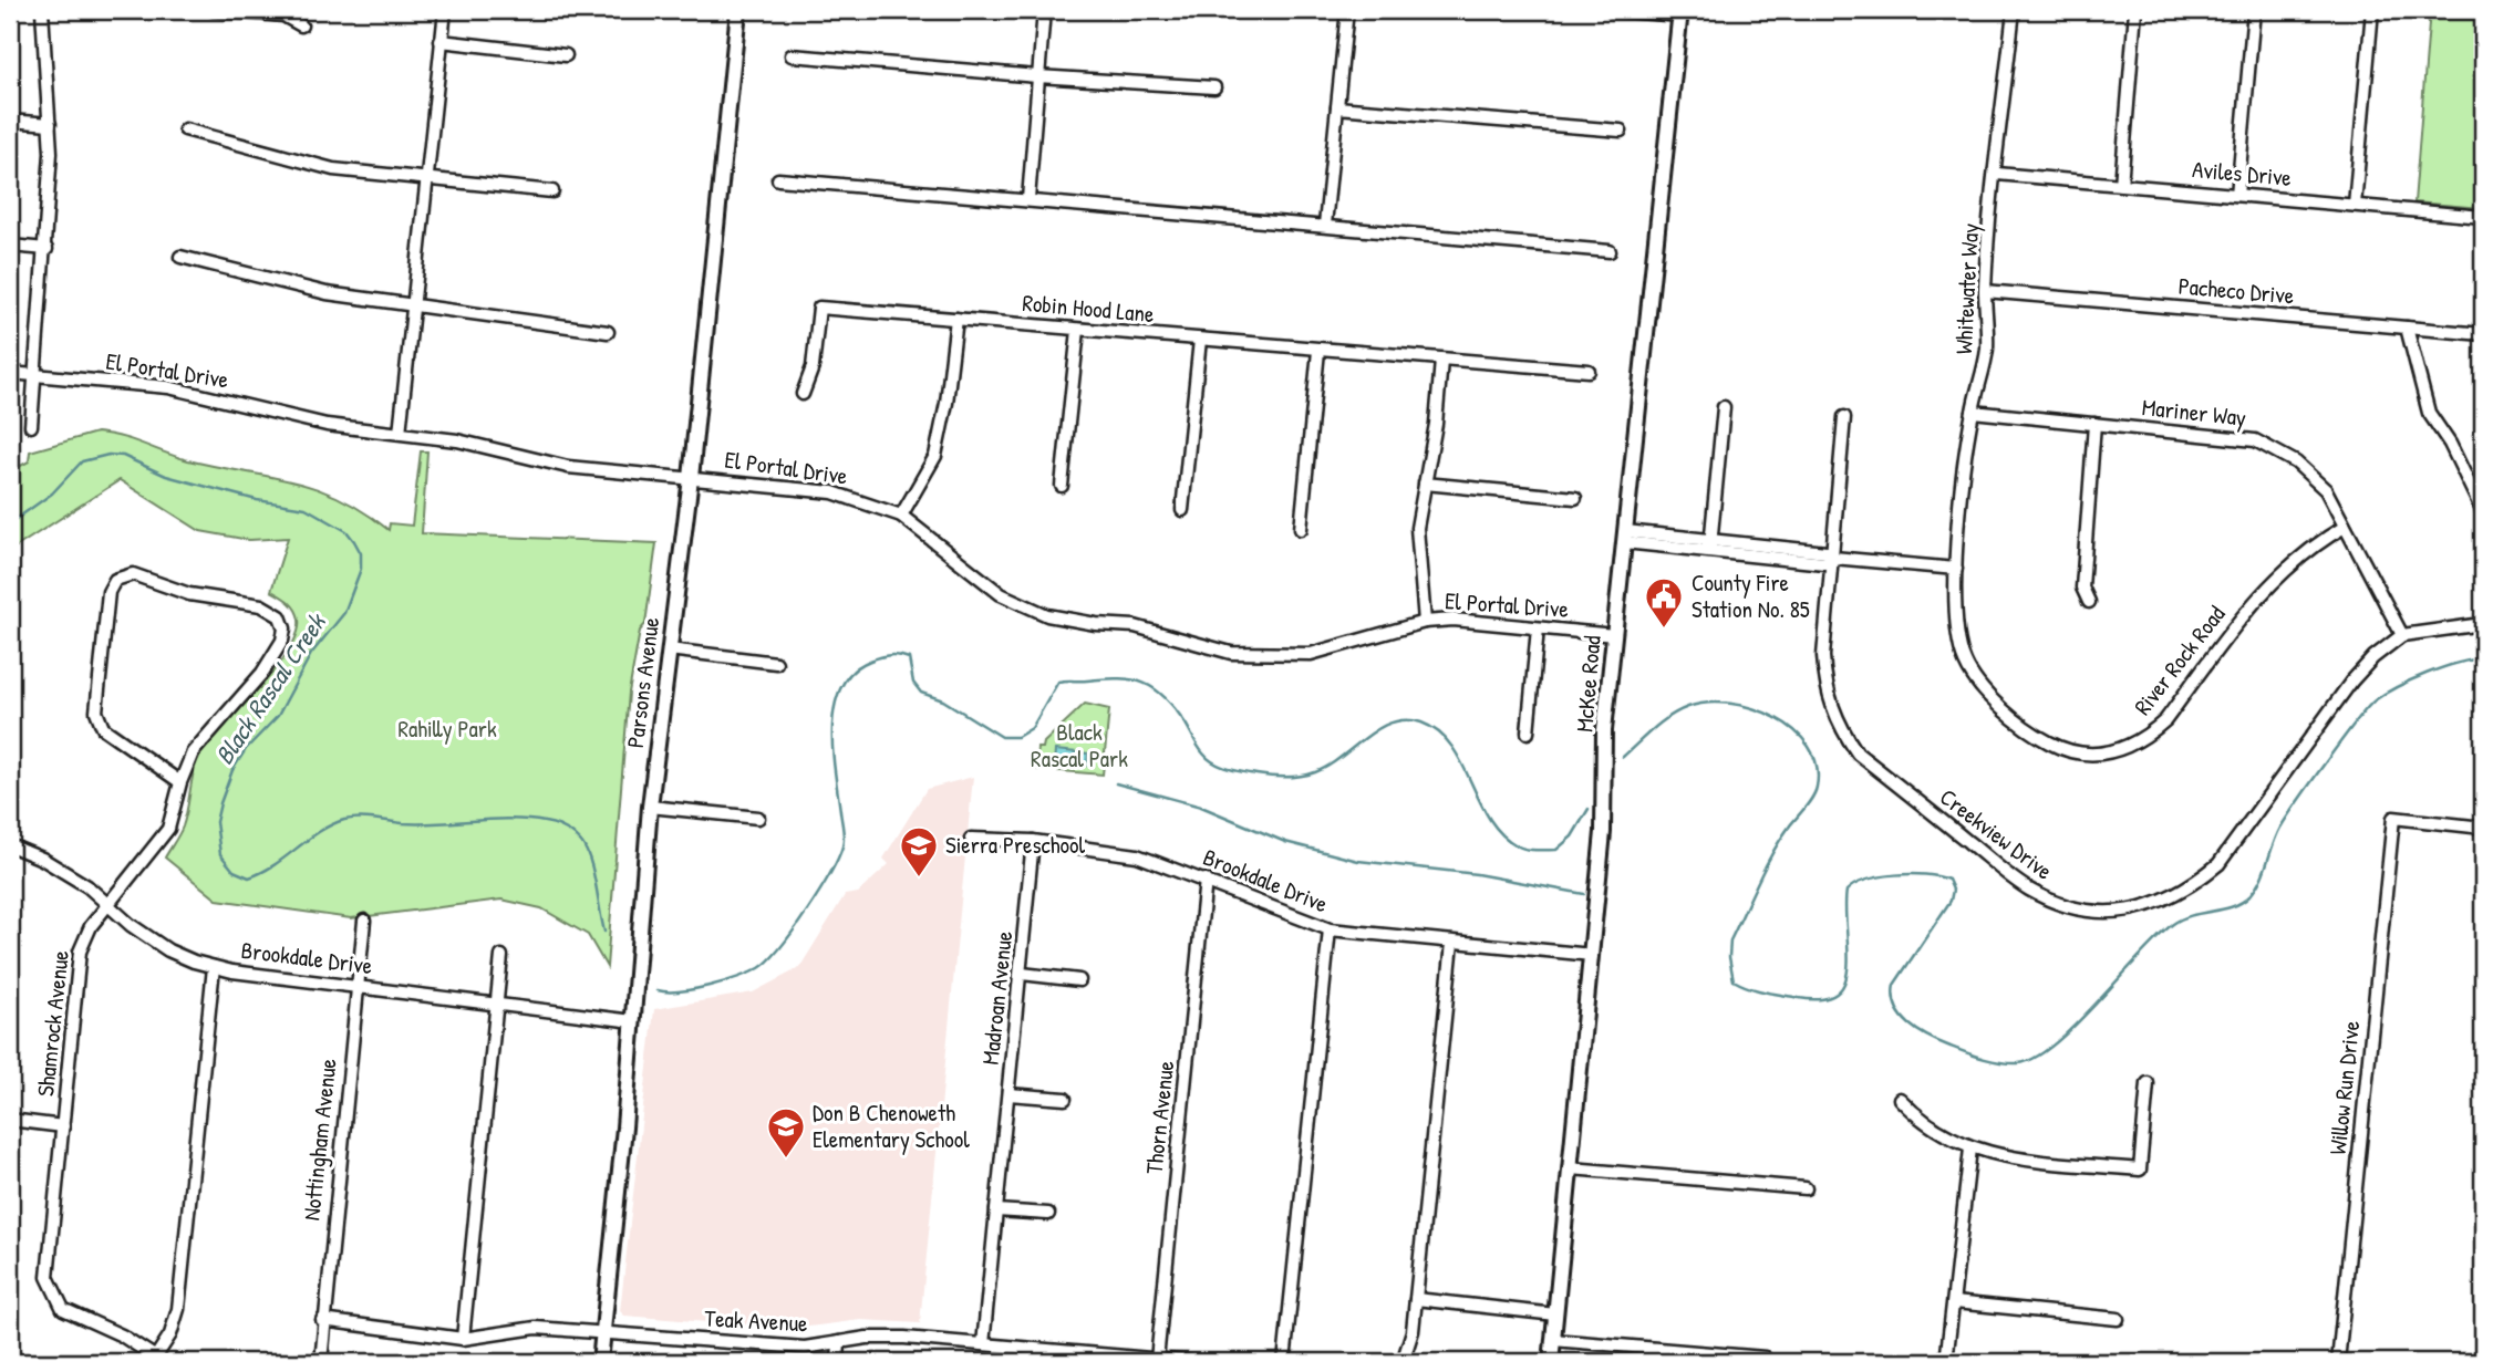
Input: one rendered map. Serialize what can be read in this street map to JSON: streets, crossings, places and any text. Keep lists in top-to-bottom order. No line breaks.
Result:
{"streets":{"street":["Aviles Drive","Whitewater Way","Pacheco Drive","Robin Hood Lane","El Portal Drive","Mariner Way","River Rock Road","Parsons Avenue","McKee Road","Creekview Drive","Brookdale Drive","Madroan Avenue","Shamrock Avenue","Willow Run Drive","Thorn Avenue","Nottingham Avenue","Teak Avenue"]},"crossings":[["Aviles Drive","Whitewater Way"],["Whitewater Way","Pacheco Drive"],["Whitewater Way","Mariner Way"],["Whitewater Way","River Rock Road"],["El Portal Drive","Parsons Avenue"],["El Portal Drive","McKee Road"],["Mariner Way","River Rock Road"],["Mariner Way","Creekview Drive"],["Parsons Avenue","Brookdale Drive"],["Parsons Avenue","Teak Avenue"],["McKee Road","Brookdale Drive"],["Brookdale Drive","Madroan Avenue"],["Brookdale Drive","Shamrock Avenue"],["Brookdale Drive","Thorn Avenue"],["Brookdale Drive","Nottingham Avenue"],["Madroan Avenue","Teak Avenue"],["Thorn Avenue","Teak Avenue"],["Nottingham Avenue","Teak Avenue"]],"water":["Black Rascal Creek"],"parks":["Rahilly Park","Black Rascal Park"],"places":{"public building":["County Fire Station No. 85"],"school or university":["Sierra Preschool","Don B Chenoweth Elementary School"]}}
